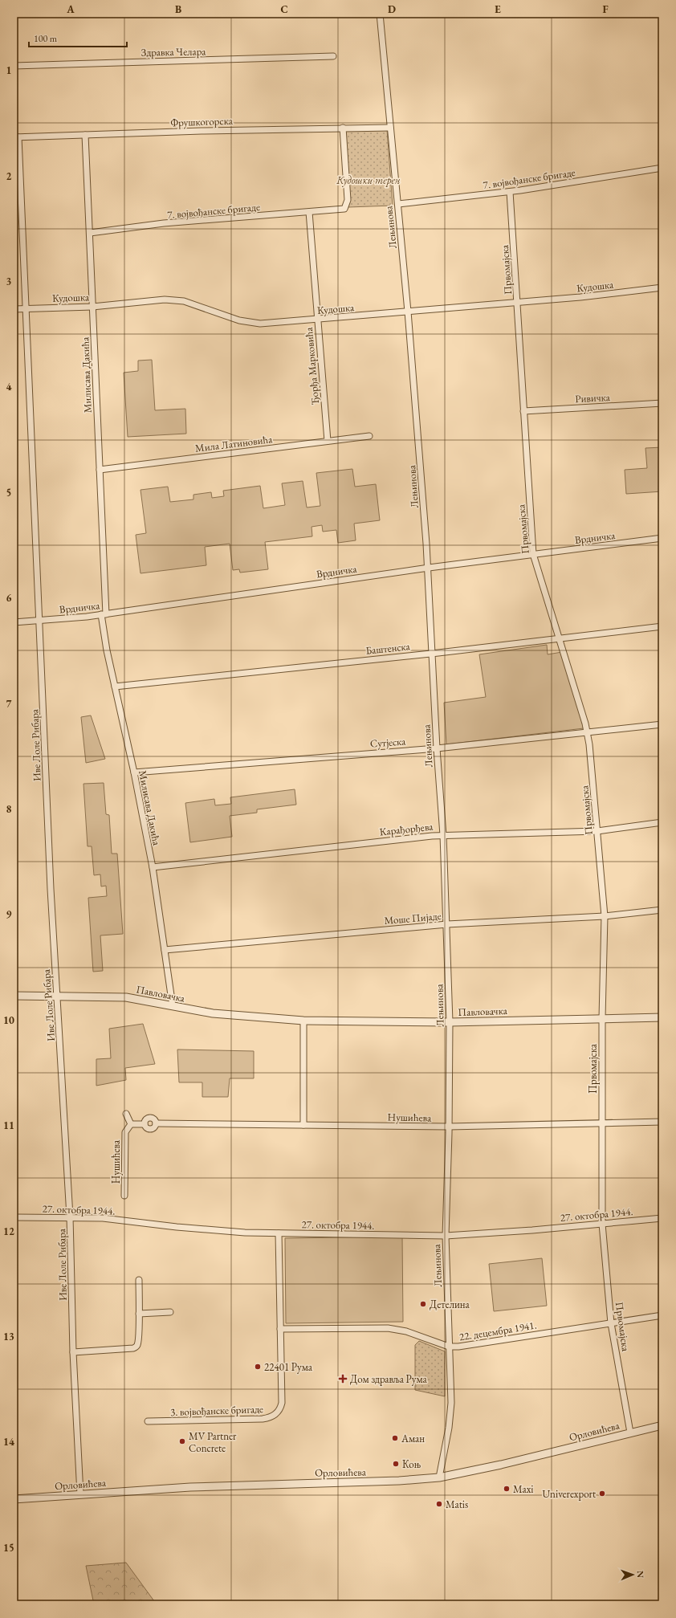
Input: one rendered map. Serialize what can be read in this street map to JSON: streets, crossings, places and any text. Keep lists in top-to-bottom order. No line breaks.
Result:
{"streets":{"street":["Здравка Челара","Фрушкогорска","7. војвођанске бригаде","Лењинова","Првомајска","Кудошка","Ђорђа Марковића","Милисава Дакића","Ривичка","Мила Латиновића","Врдничка","Баштенска","Сутјеска","Иве Лоле Рибара","Карађорђева","Моше Пијаде","Павловачка","Нушићева","27. октобра 1944.","22. децембра 1941.","3. војвођанске бригаде","Орловићева"]},"crossings":[["Фрушкогорска","7. војвођанске бригаде"],["Фрушкогорска","Лењинова"],["Фрушкогорска","Милисава Дакића"],["Фрушкогорска","Иве Лоле Рибара"],["7. војвођанске бригаде","Лењинова"],["7. војвођанске бригаде","Првомајска"],["7. војвођанске бригаде","Ђорђа Марковића"],["7. војвођанске бригаде","Милисава Дакића"],["Лењинова","Кудошка"],["Лењинова","Врдничка"],["Лењинова","Баштенска"],["Лењинова","Сутјеска"],["Лењинова","Карађорђева"],["Лењинова","Моше Пијаде"],["Лењинова","Павловачка"],["Лењинова","Нушићева"],["Лењинова","27. октобра 1944."],["Лењинова","22. децембра 1941."],["Лењинова","Орловићева"],["Првомајска","Кудошка"],["Првомајска","Ривичка"],["Првомајска","Врдничка"],["Првомајска","Баштенска"],["Првомајска","Сутјеска"],["Првомајска","Карађорђева"],["Првомајска","Моше Пијаде"],["Првомајска","Павловачка"],["Првомајска","Нушићева"],["Првомајска","27. октобра 1944."],["Првомајска","22. децембра 1941."],["Првомајска","Орловићева"],["Кудошка","Ђорђа Марковића"],["Кудошка","Милисава Дакића"],["Кудошка","Иве Лоле Рибара"],["Ђорђа Марковића","Мила Латиновића"],["Милисава Дакића","Мила Латиновића"],["Милисава Дакића","Врдничка"],["Милисава Дакића","Баштенска"],["Милисава Дакића","Сутјеска"],["Милисава Дакића","Карађорђева"],["Милисава Дакића","Моше Пијаде"],["Милисава Дакића","Павловачка"],["Врдничка","Иве Лоле Рибара"],["Иве Лоле Рибара","Павловачка"],["Иве Лоле Рибара","27. октобра 1944."],["Иве Лоле Рибара","Орловићева"],["27. октобра 1944.","3. војвођанске бригаде"],["22. децембра 1941.","3. војвођанске бригаде"]],"parks":["Кудошки терен"],"places":{"other":["Детелина","22401 Рума","Аман","MV Partner Concrete","Коњ","Maxi","Univerexport","Matis"],"health":["Дом здравља Рума"]},"scale_bar":"100 m","north":"right","grid":{"columns":["A","B","C","D","E","F"],"rows":["1","2","3","4","5","6","7","8","9","10","11","12","13","14","15"]}}
